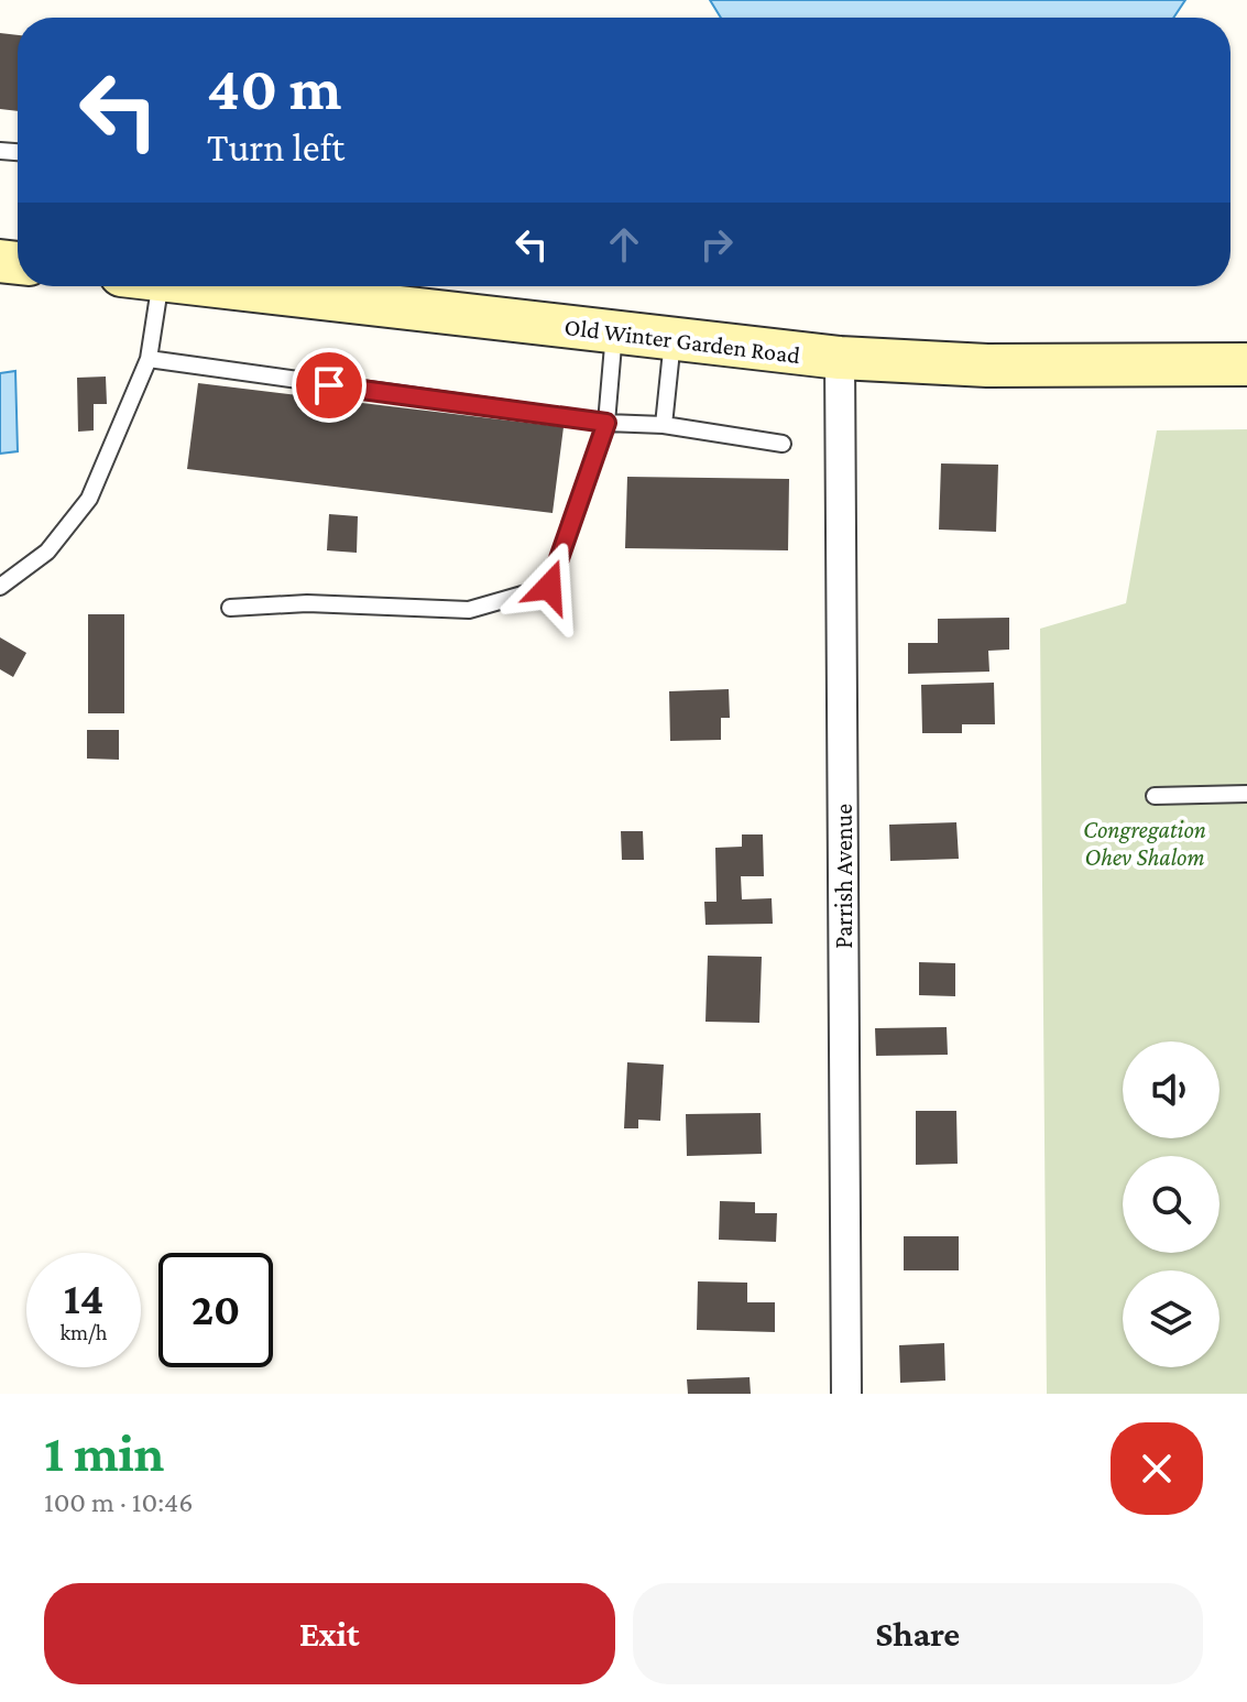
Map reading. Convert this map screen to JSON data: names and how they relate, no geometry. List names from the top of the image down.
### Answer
{
  "streets": {
    "main road": ["Old Winter Garden Road"],
    "street": ["Parrish Avenue"]
  },
  "crossings": [
    ["Old Winter Garden Road", "Parrish Avenue"]
  ],
  "parks": ["Congregation Ohev Shalom"],
  "page": {
    "turn": ["40 m", "Turn left"],
    "speed": "14 km/h",
    "limit": "20",
    "heading": ["1 min", "100 m · 10:46"],
    "buttons": ["Exit", "Share"]
  }
}
